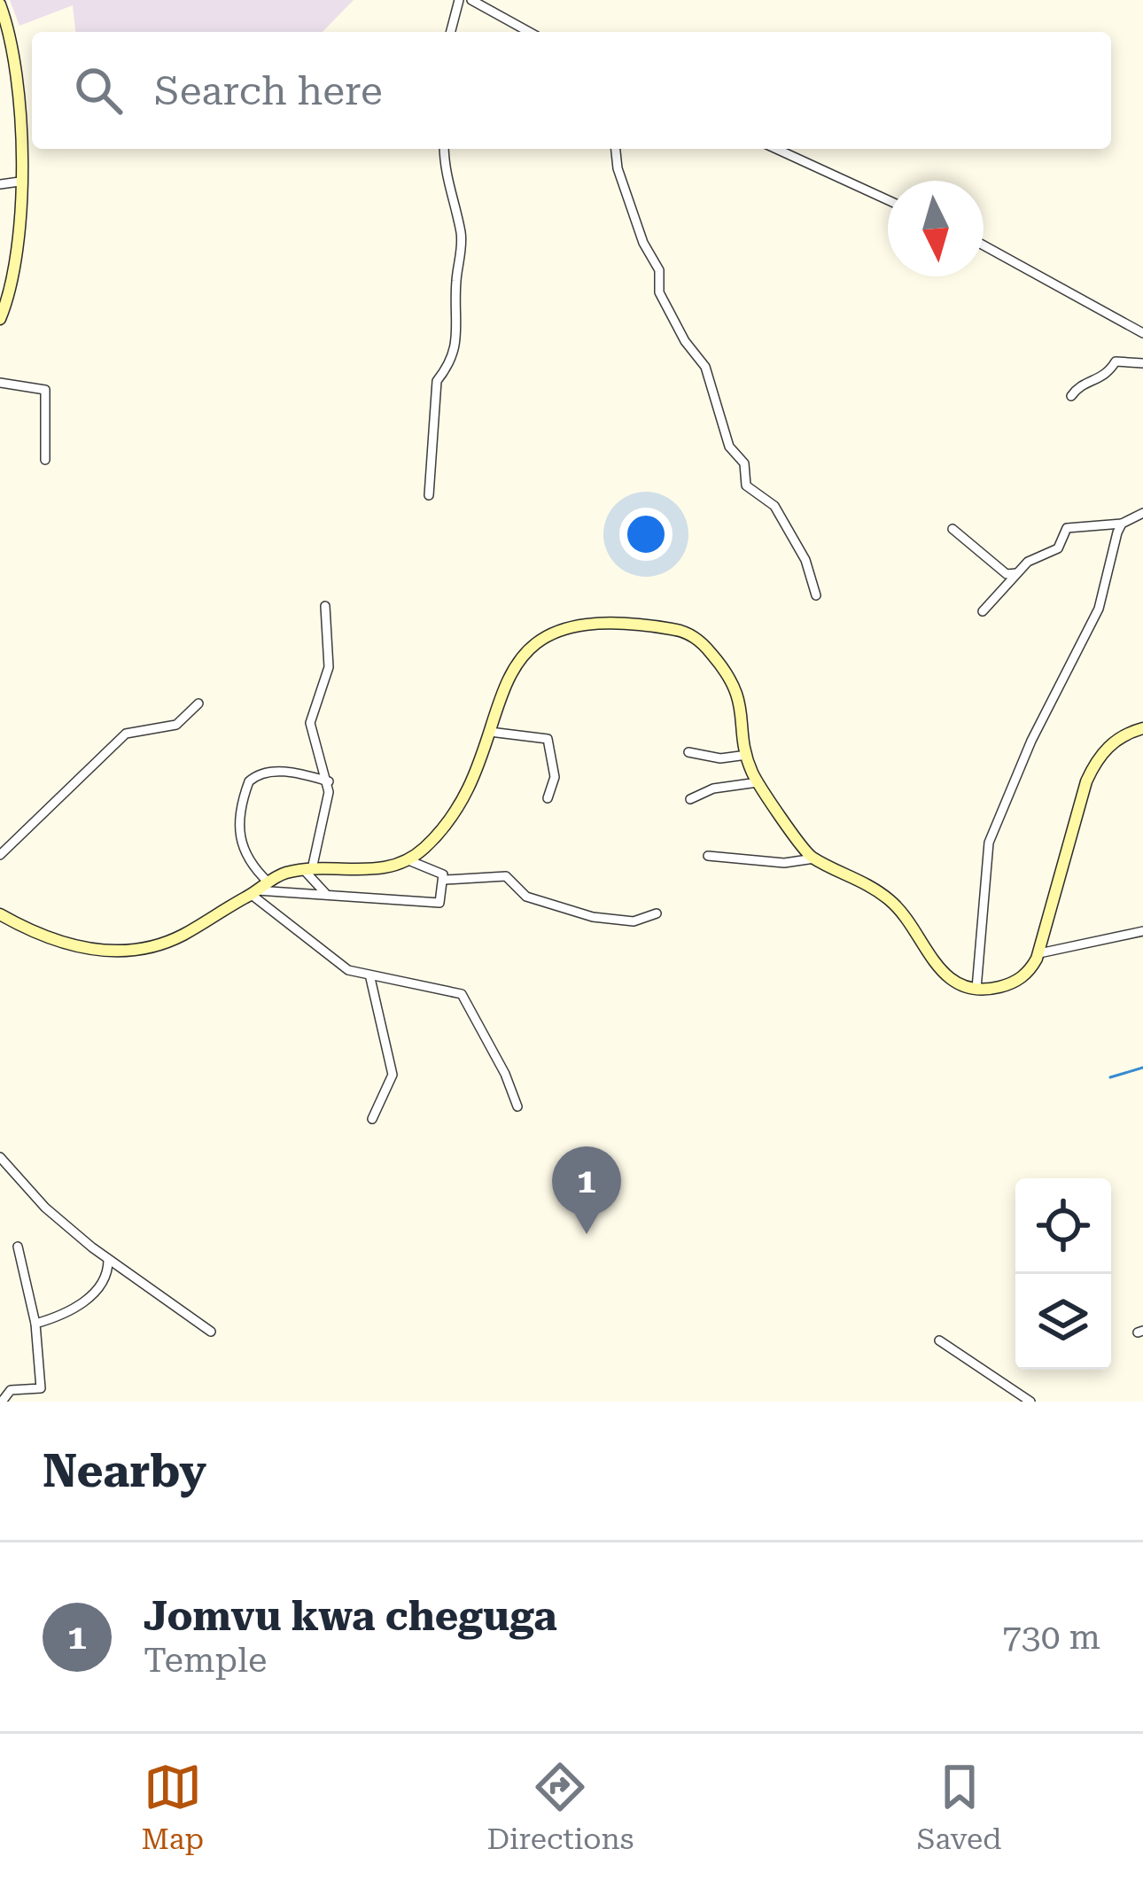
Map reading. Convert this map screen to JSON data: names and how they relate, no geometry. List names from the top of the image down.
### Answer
{
  "north": "bottom",
  "page": {
    "search": "Search here",
    "pins": "1",
    "heading": "Nearby",
    "list": [
      {
        "mark": "1",
        "name": "Jomvu kwa cheguga",
        "note": "Temple",
        "value": "730 m"
      }
    ],
    "nav": ["Map", "Directions", "Saved"]
  }
}
